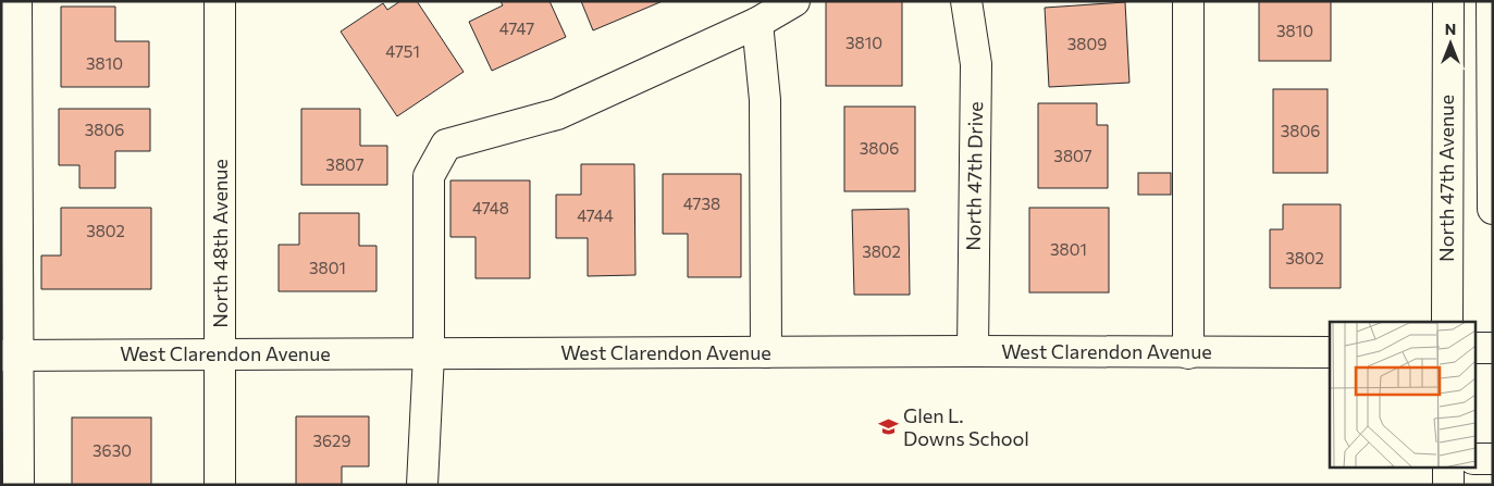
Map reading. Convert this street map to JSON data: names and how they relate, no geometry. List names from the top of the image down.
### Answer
{
  "streets": {
    "street": [
      "North 47th Drive",
      "North 47th Avenue",
      "North 48th Avenue",
      "West Clarendon Avenue"
    ]
  },
  "crossings": [
    ["North 47th Drive", "West Clarendon Avenue"],
    ["North 48th Avenue", "West Clarendon Avenue"]
  ],
  "places": {
    "school or university": ["Glen L. Downs School"]
  },
  "house_numbers": [
    "4747",
    "3810",
    "3810",
    "3809",
    "4751",
    "3810",
    "3806",
    "3806",
    "3806",
    "3807",
    "3807",
    "4738",
    "4748",
    "4744",
    "3802",
    "3801",
    "3802",
    "3802",
    "3801",
    "3629",
    "3630"
  ],
  "north": "top"
}
